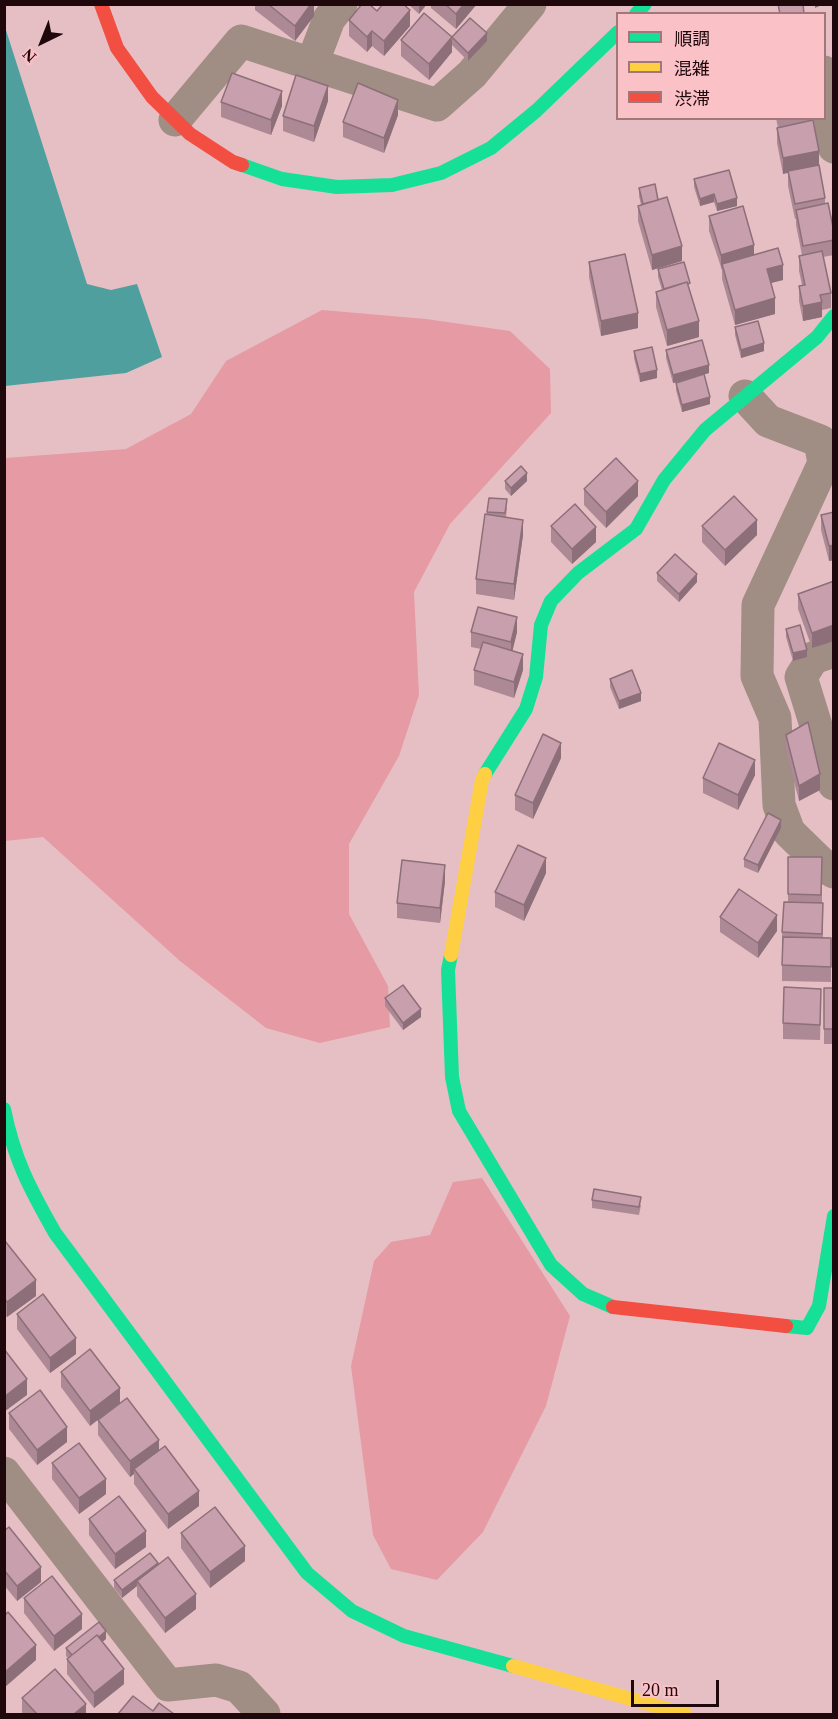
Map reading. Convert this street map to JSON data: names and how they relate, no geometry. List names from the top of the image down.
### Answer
{
  "legend": ["順調", "混雑", "渋滞"],
  "scale_bar": "20 m",
  "north": "bottom left"
}
